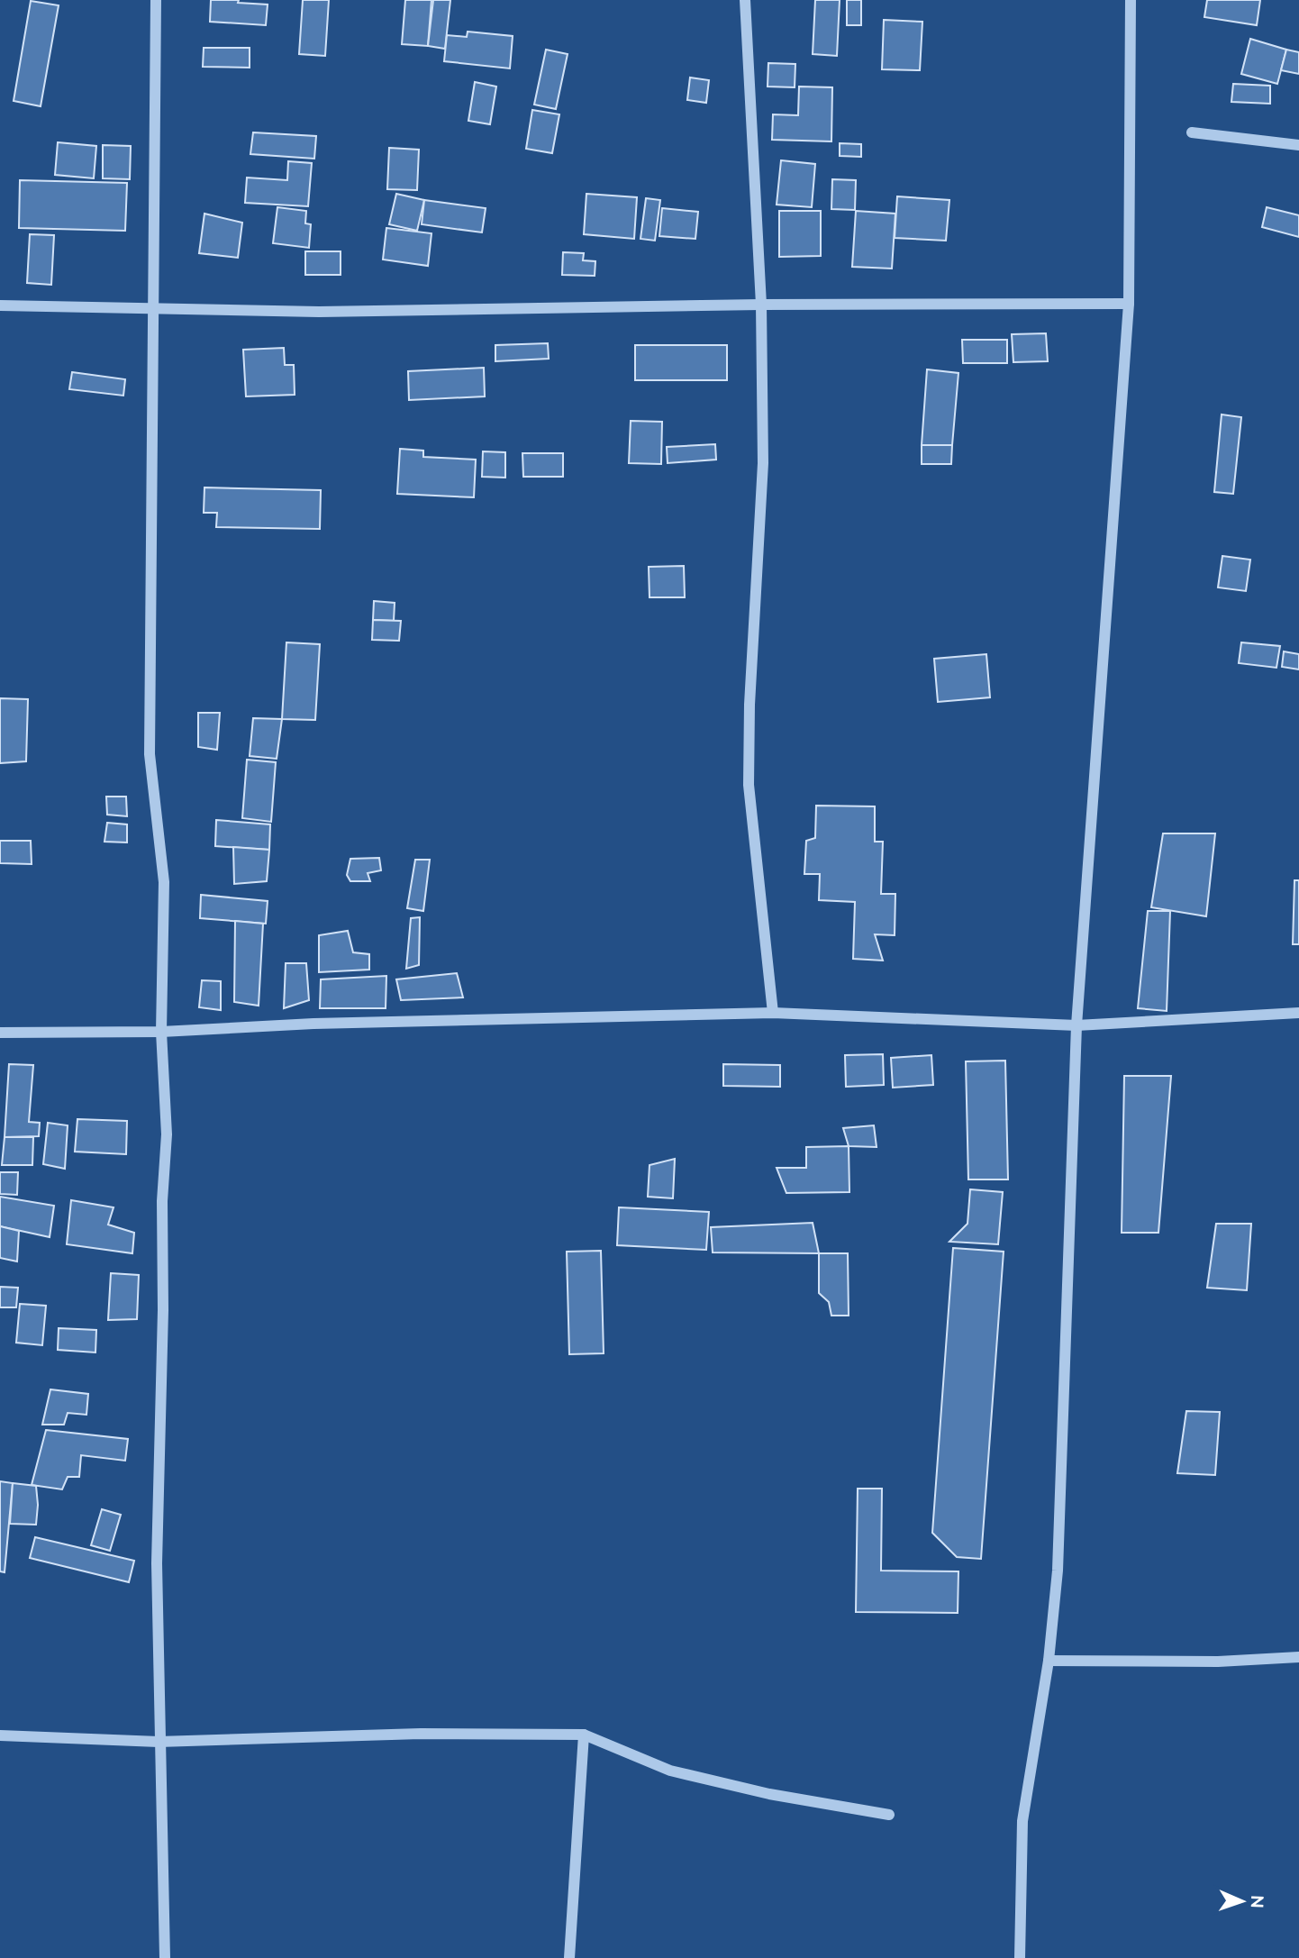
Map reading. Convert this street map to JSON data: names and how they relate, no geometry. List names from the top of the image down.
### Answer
{
  "north": "right"
}
